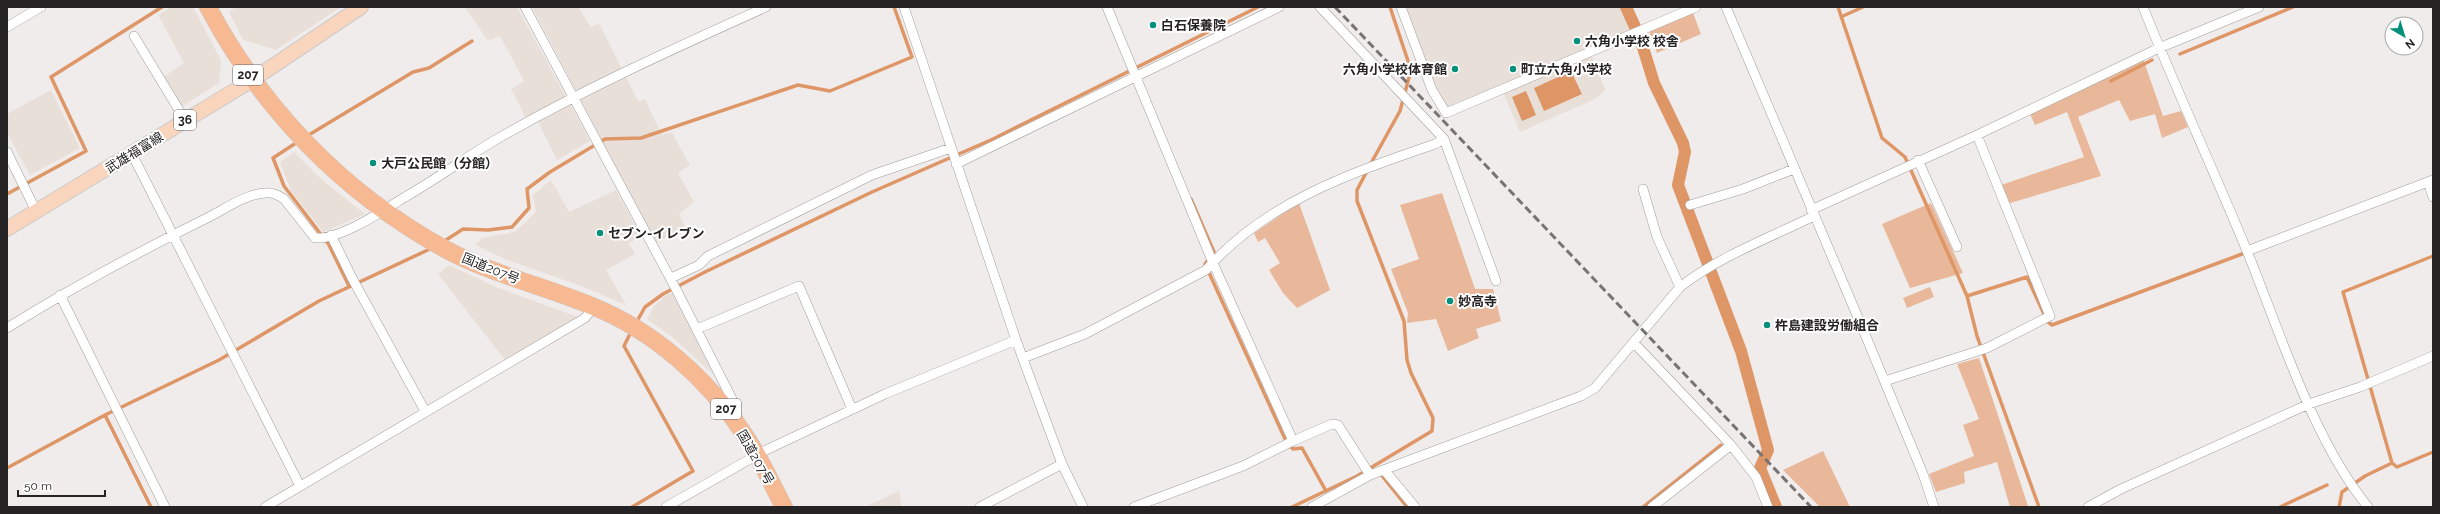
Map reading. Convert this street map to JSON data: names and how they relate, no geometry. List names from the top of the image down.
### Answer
{
  "streets": {
    "highway": ["207", "国道207号"],
    "main road": ["36", "武雄福富線"]
  },
  "crossings": [
    ["武雄福富線", "国道207号"]
  ],
  "places": [
    "白石保養院",
    "六角小学校 校舎",
    "六角小学校体育館",
    "町立六角小学校",
    "大戸公民館（分館）",
    "セブン-イレブン",
    "妙高寺",
    "杵島建設労働組合"
  ],
  "scale_bar": "50 m",
  "north": "bottom right"
}
